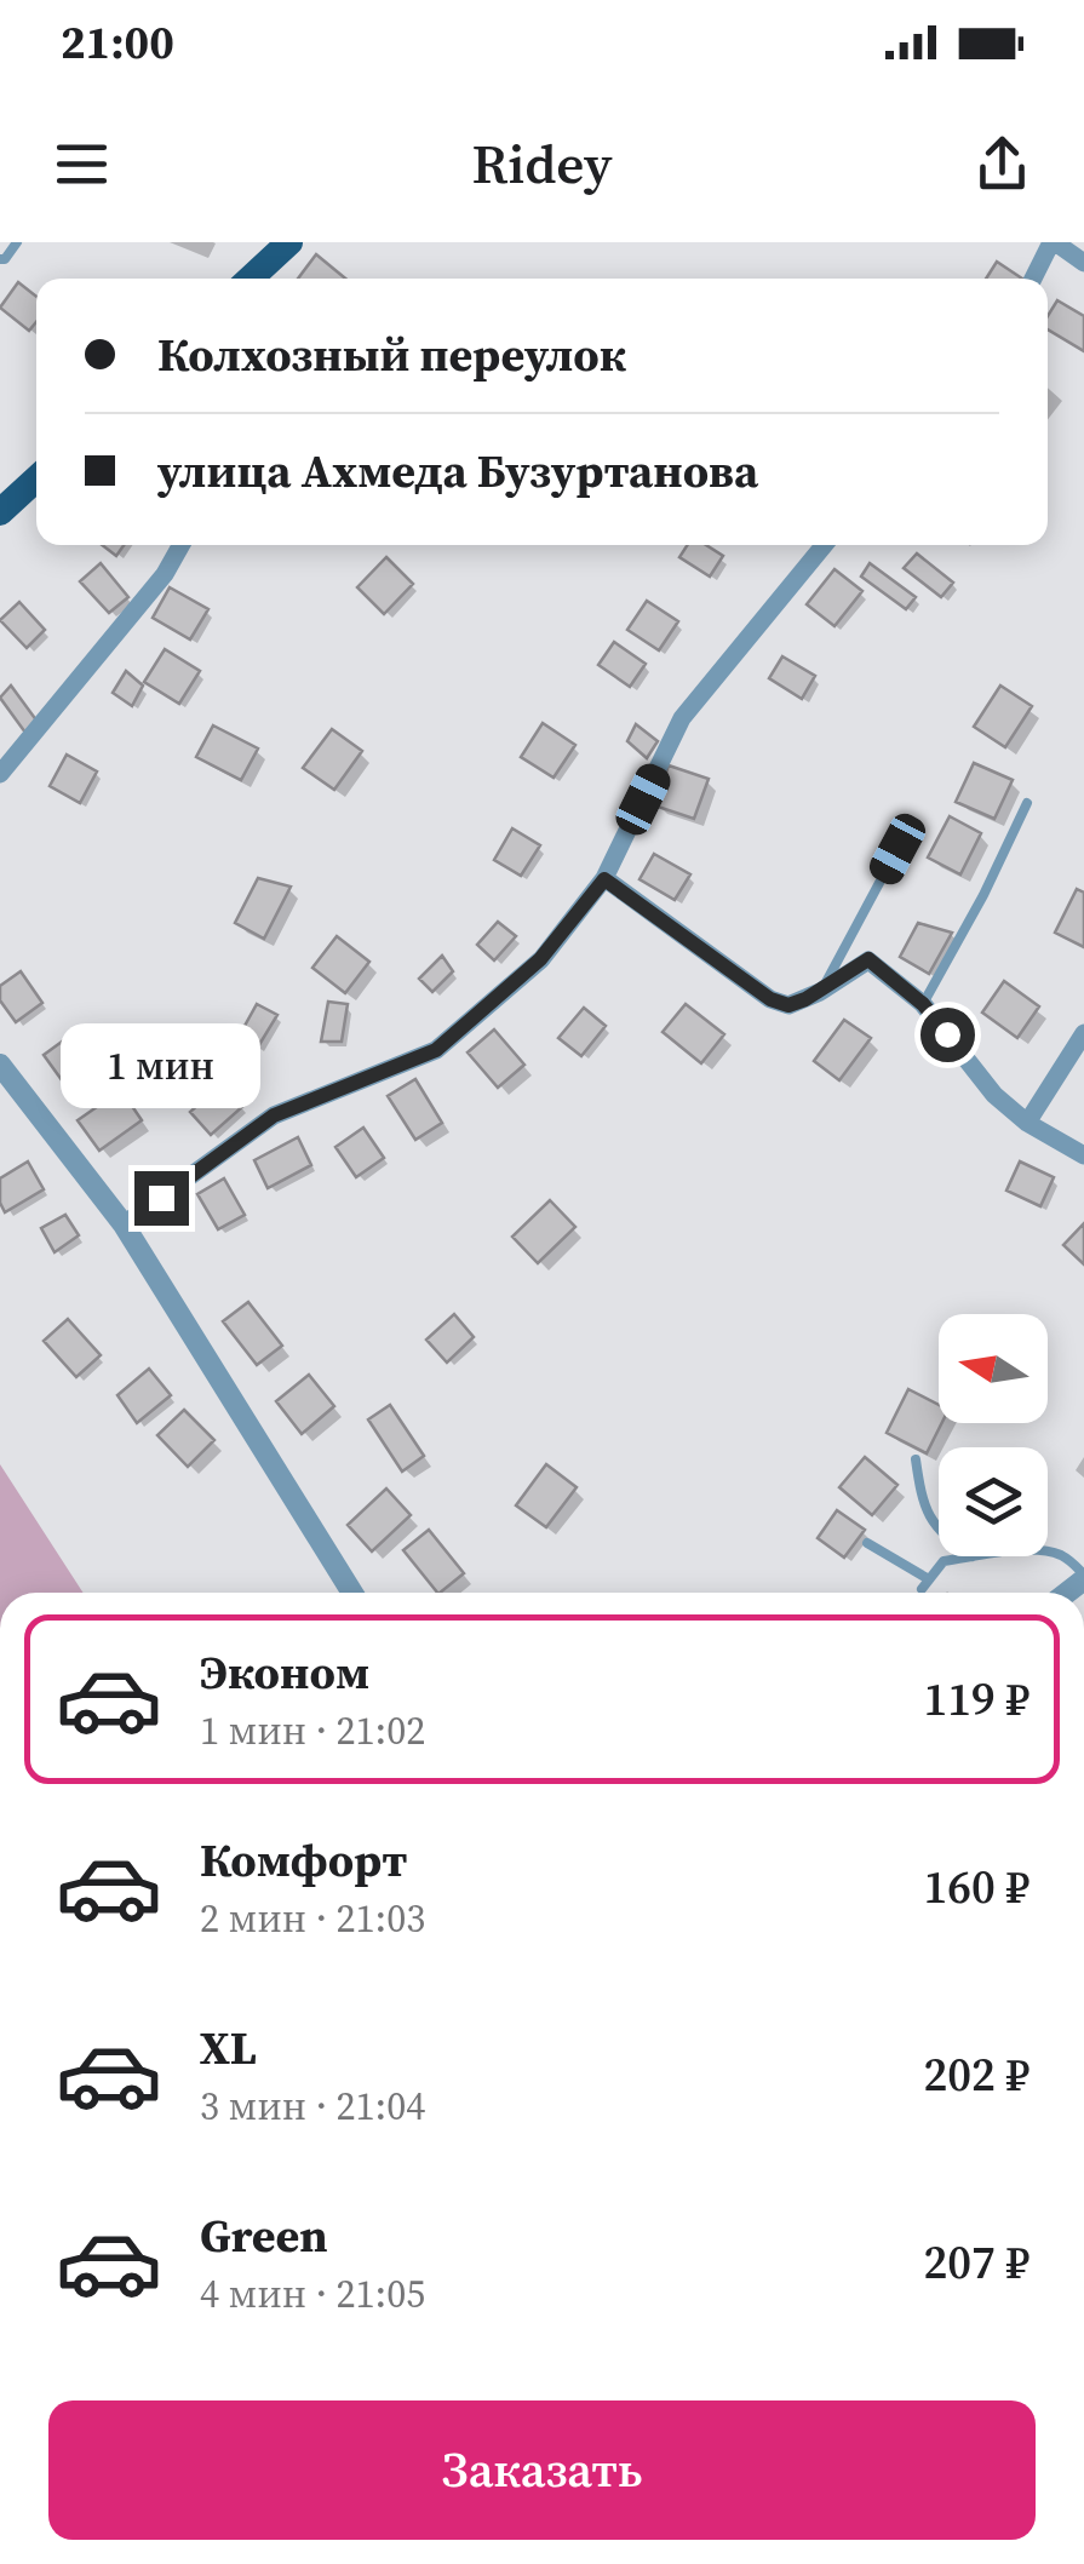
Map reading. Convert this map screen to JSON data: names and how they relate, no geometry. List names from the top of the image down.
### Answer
{
  "north": "left",
  "page": {
    "status": "21:00",
    "header": "Ridey",
    "banner": ["Колхозный переулок", "улица Ахмеда Бузуртанова"],
    "bubble": "1 мин",
    "list": [
      {
        "name": "Эконом",
        "note": "1 мин · 21:02",
        "value": "119 ₽"
      },
      {
        "name": "Комфорт",
        "note": "2 мин · 21:03",
        "value": "160 ₽"
      },
      {
        "name": "XL",
        "note": "3 мин · 21:04",
        "value": "202 ₽"
      },
      {
        "name": "Green",
        "note": "4 мин · 21:05",
        "value": "207 ₽"
      }
    ],
    "buttons": "Заказать"
  }
}
